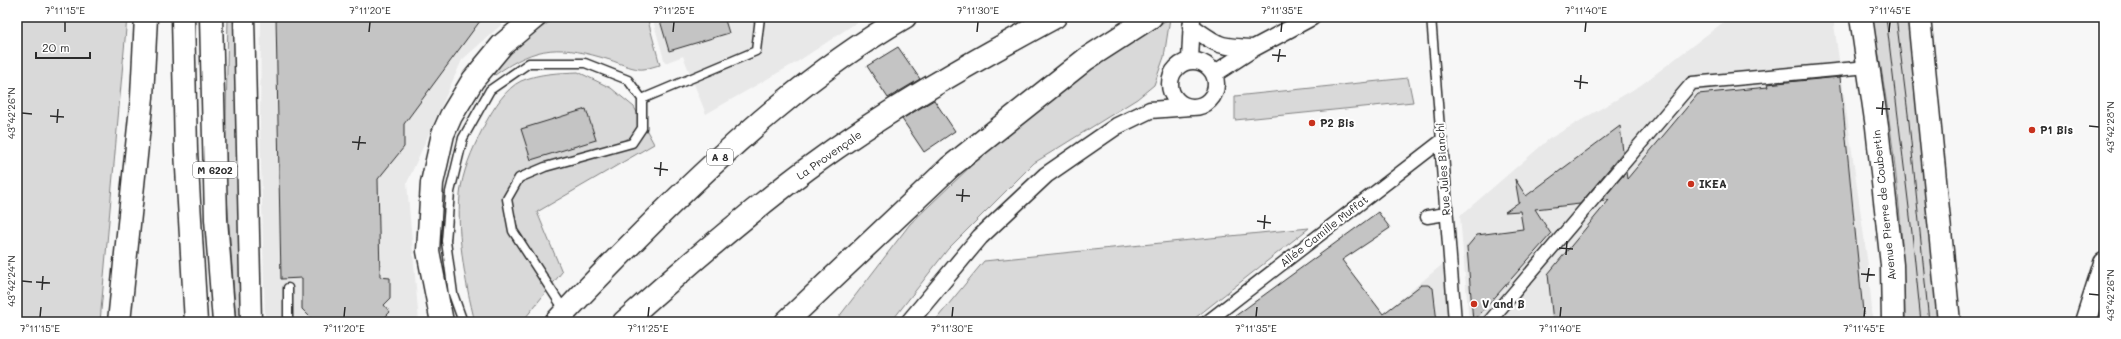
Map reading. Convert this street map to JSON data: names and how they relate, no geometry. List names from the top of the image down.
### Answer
{
  "streets": {
    "main road": [
      "La Provençale",
      "A 8",
      "M 6202",
      "Avenue Pierre de Coubertin"
    ],
    "street": ["Rue Jules Bianchi", "Allée Camille Muffat"]
  },
  "crossings": [
    ["Rue Jules Bianchi", "Allée Camille Muffat"]
  ],
  "places": [
    "P2 Bis",
    "P1 Bis",
    "IKEA",
    "V and B"
  ],
  "scale_bar": "20 m",
  "coordinates": [
    "7°11'15\"E",
    "7°11'20\"E",
    "7°11'25\"E",
    "7°11'30\"E",
    "7°11'35\"E",
    "7°11'40\"E",
    "7°11'45\"E",
    "43°42'26\"N",
    "43°42'28\"N",
    "43°42'24\"N"
  ]
}
